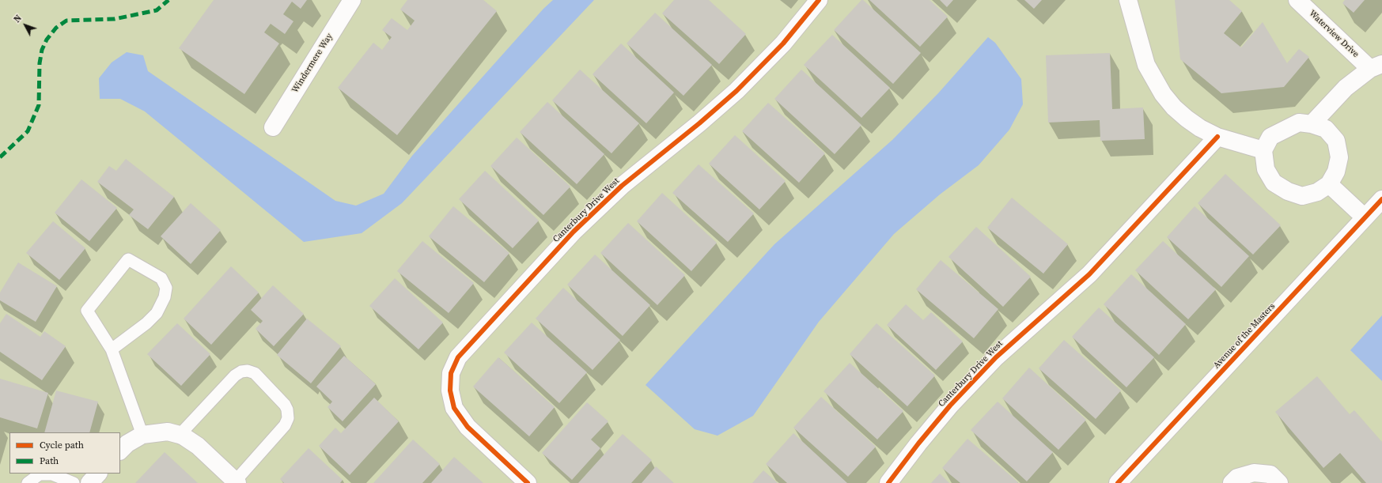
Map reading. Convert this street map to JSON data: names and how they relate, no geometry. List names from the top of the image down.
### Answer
{
  "streets": {
    "street": [
      "Waterview Drive",
      "Windermere Way",
      "Canterbury Drive West",
      "Avenue of the Masters"
    ]
  },
  "legend": ["Cycle path", "Path"],
  "north": "top left"
}
